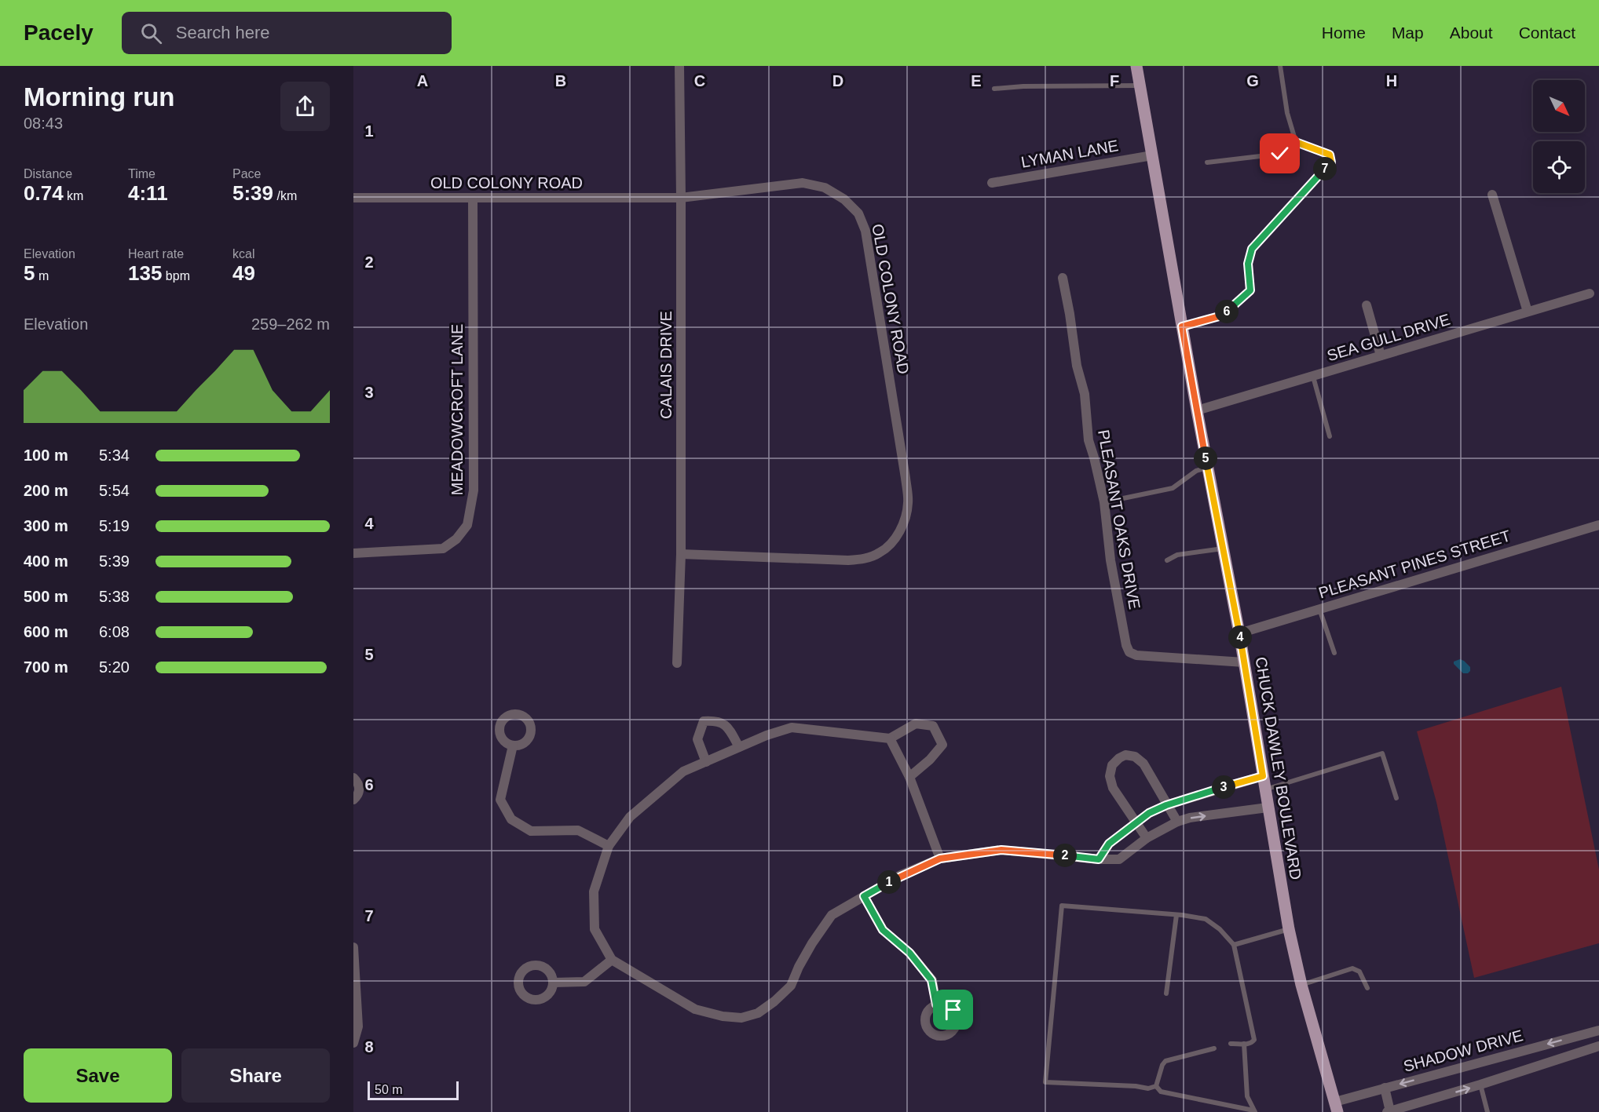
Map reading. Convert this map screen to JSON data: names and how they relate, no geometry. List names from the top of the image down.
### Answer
{
  "streets": {
    "main road": ["CHUCK DAWLEY BOULEVARD"],
    "street": [
      "LYMAN LANE",
      "OLD COLONY ROAD",
      "SEA GULL DRIVE",
      "CALAIS DRIVE",
      "MEADOWCROFT LANE",
      "PLEASANT OAKS DRIVE",
      "PLEASANT PINES STREET",
      "SHADOW DRIVE"
    ]
  },
  "crossings": [
    ["LYMAN LANE", "CHUCK DAWLEY BOULEVARD"],
    ["OLD COLONY ROAD", "CALAIS DRIVE"],
    ["OLD COLONY ROAD", "MEADOWCROFT LANE"],
    ["SEA GULL DRIVE", "CHUCK DAWLEY BOULEVARD"],
    ["PLEASANT OAKS DRIVE", "CHUCK DAWLEY BOULEVARD"],
    ["PLEASANT PINES STREET", "CHUCK DAWLEY BOULEVARD"],
    ["CHUCK DAWLEY BOULEVARD", "SHADOW DRIVE"]
  ],
  "scale_bar": "50 m",
  "north": "bottom right",
  "page": {
    "header": "Pacely",
    "search": "Search here",
    "nav": [
      "Home",
      "Map",
      "About",
      "Contact"
    ],
    "heading": ["Morning run", "08:43"],
    "stats": [
      ["Distance", "0.74 km"],
      ["Time", "4:11"],
      ["Pace", "5:39 /km"],
      ["Elevation", "5 m"],
      ["Heart rate", "135 bpm"],
      ["kcal", "49"]
    ],
    "pins": [
      "7",
      "6",
      "5",
      "4",
      "3",
      "2",
      "1"
    ],
    "chart": ["Elevation", "259–262 m"],
    "list": [
      {
        "name": "100 m",
        "note": "5:34"
      },
      {
        "name": "200 m",
        "note": "5:54"
      },
      {
        "name": "300 m",
        "note": "5:19"
      },
      {
        "name": "400 m",
        "note": "5:39"
      },
      {
        "name": "500 m",
        "note": "5:38"
      },
      {
        "name": "600 m",
        "note": "6:08"
      },
      {
        "name": "700 m",
        "note": "5:20"
      }
    ],
    "buttons": ["Save", "Share"],
    "scale": "50 m"
  },
  "grid": {
    "columns": [
      "A",
      "B",
      "C",
      "D",
      "E",
      "F",
      "G",
      "H"
    ],
    "rows": [
      "1",
      "2",
      "3",
      "4",
      "5",
      "6",
      "7",
      "8"
    ]
  }
}
